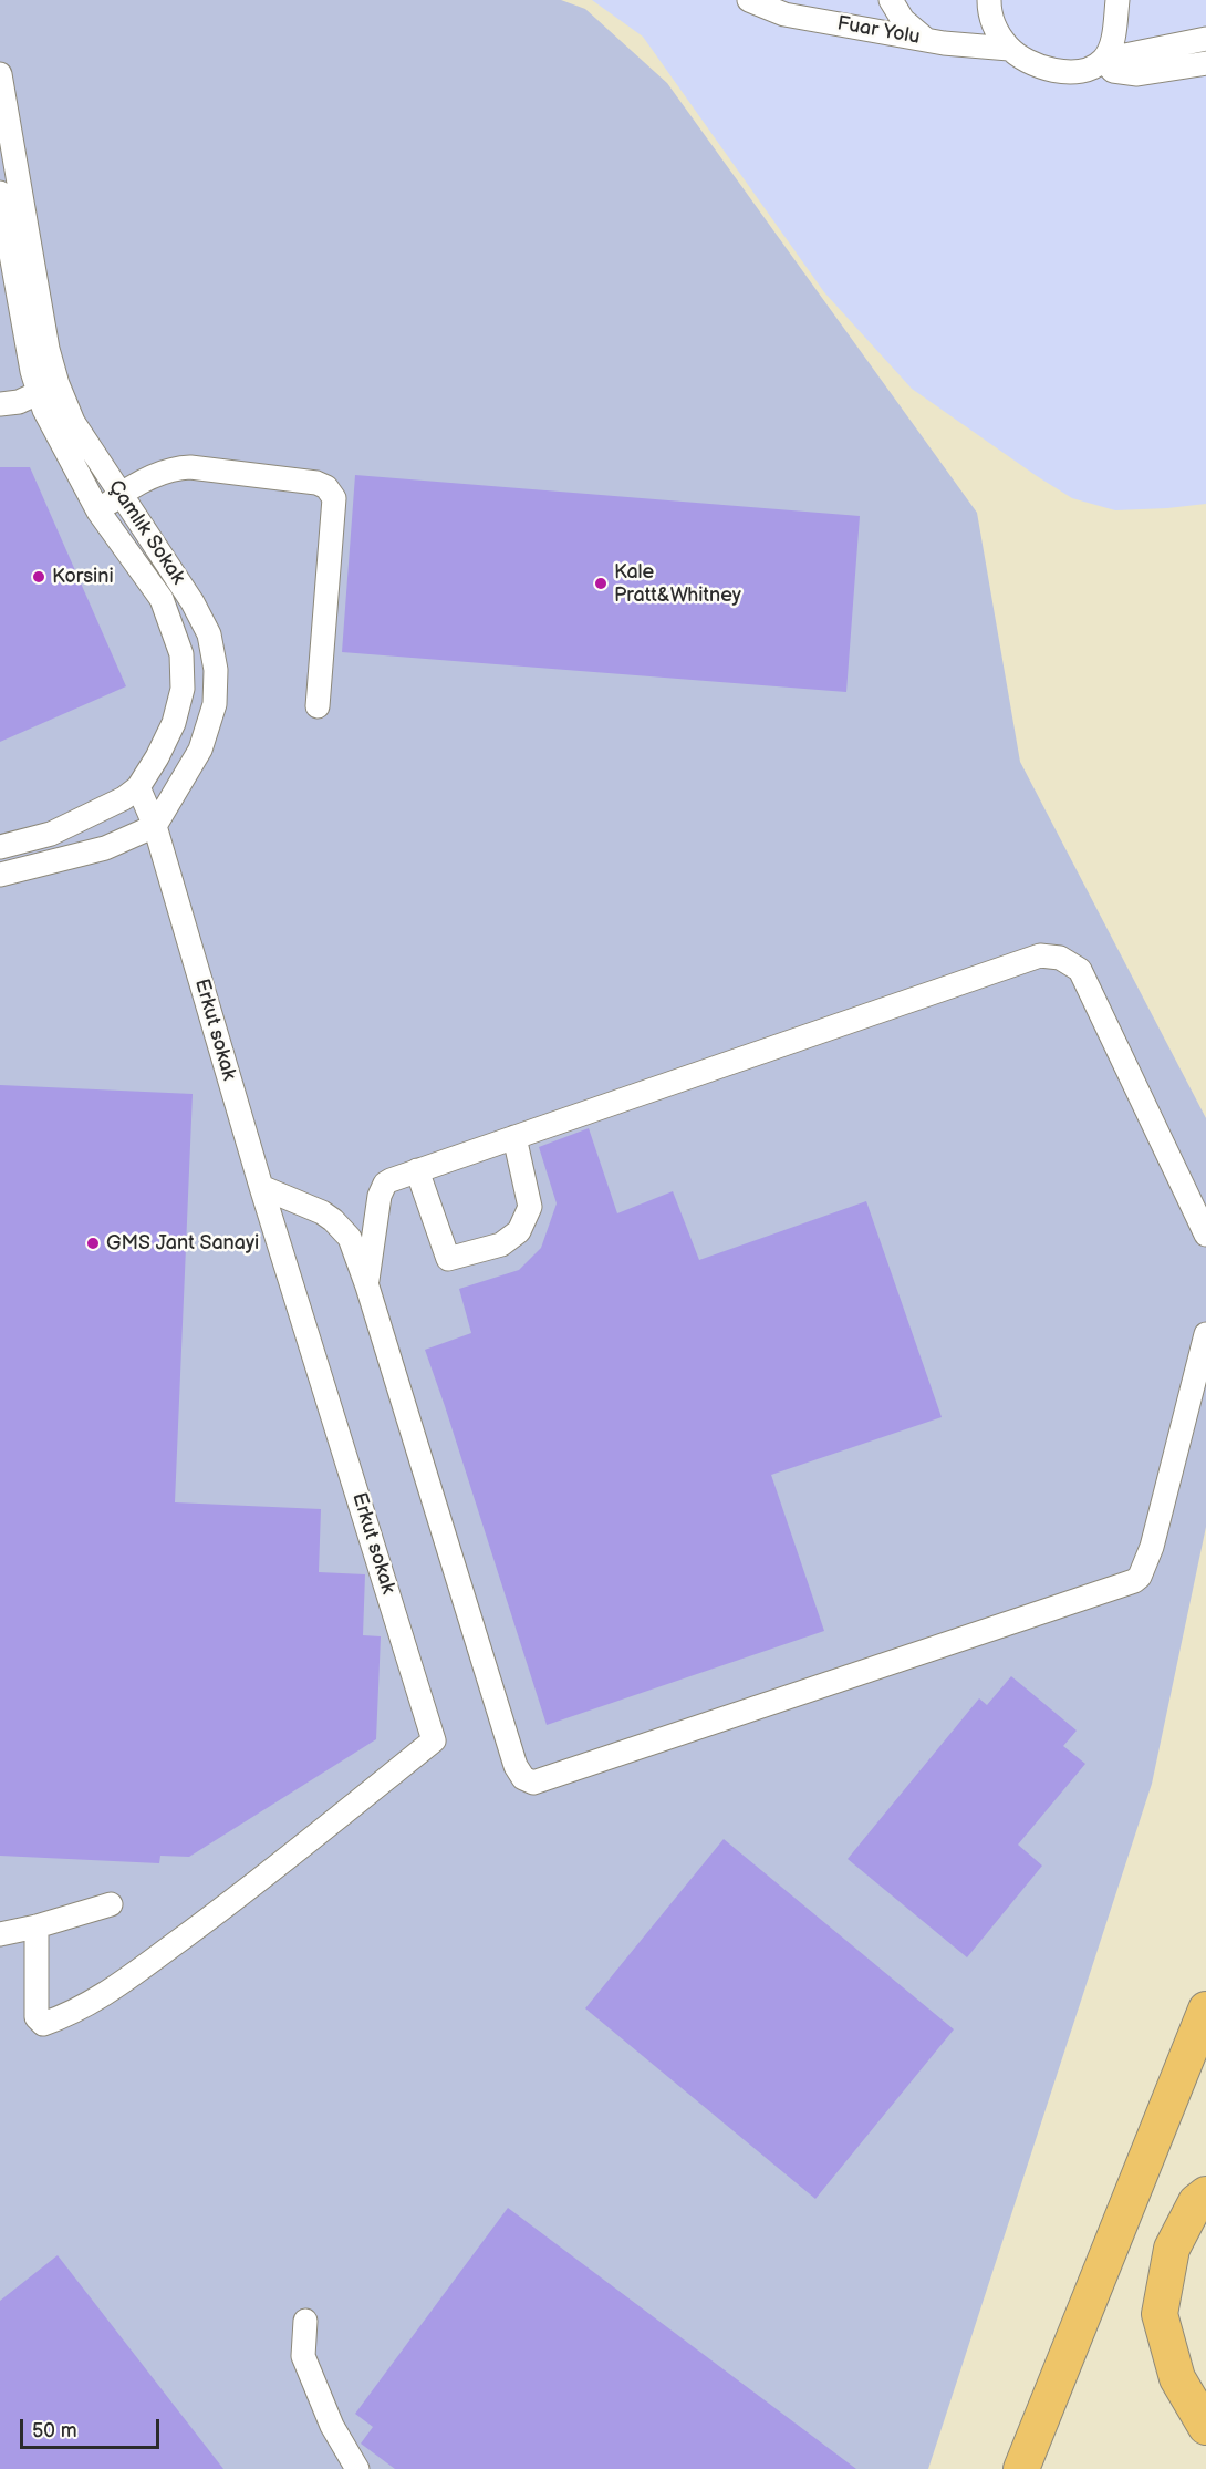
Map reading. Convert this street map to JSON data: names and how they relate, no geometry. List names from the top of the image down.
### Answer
{
  "streets": {
    "street": ["Fuar Yolu", "Çamlık Sokak", "Erkut sokak"]
  },
  "crossings": [
    ["Çamlık Sokak", "Erkut sokak"]
  ],
  "places": ["Korsini", "Kale Pratt&Whitney", "GMS Jant Sanayi"],
  "scale_bar": "50 m"
}
